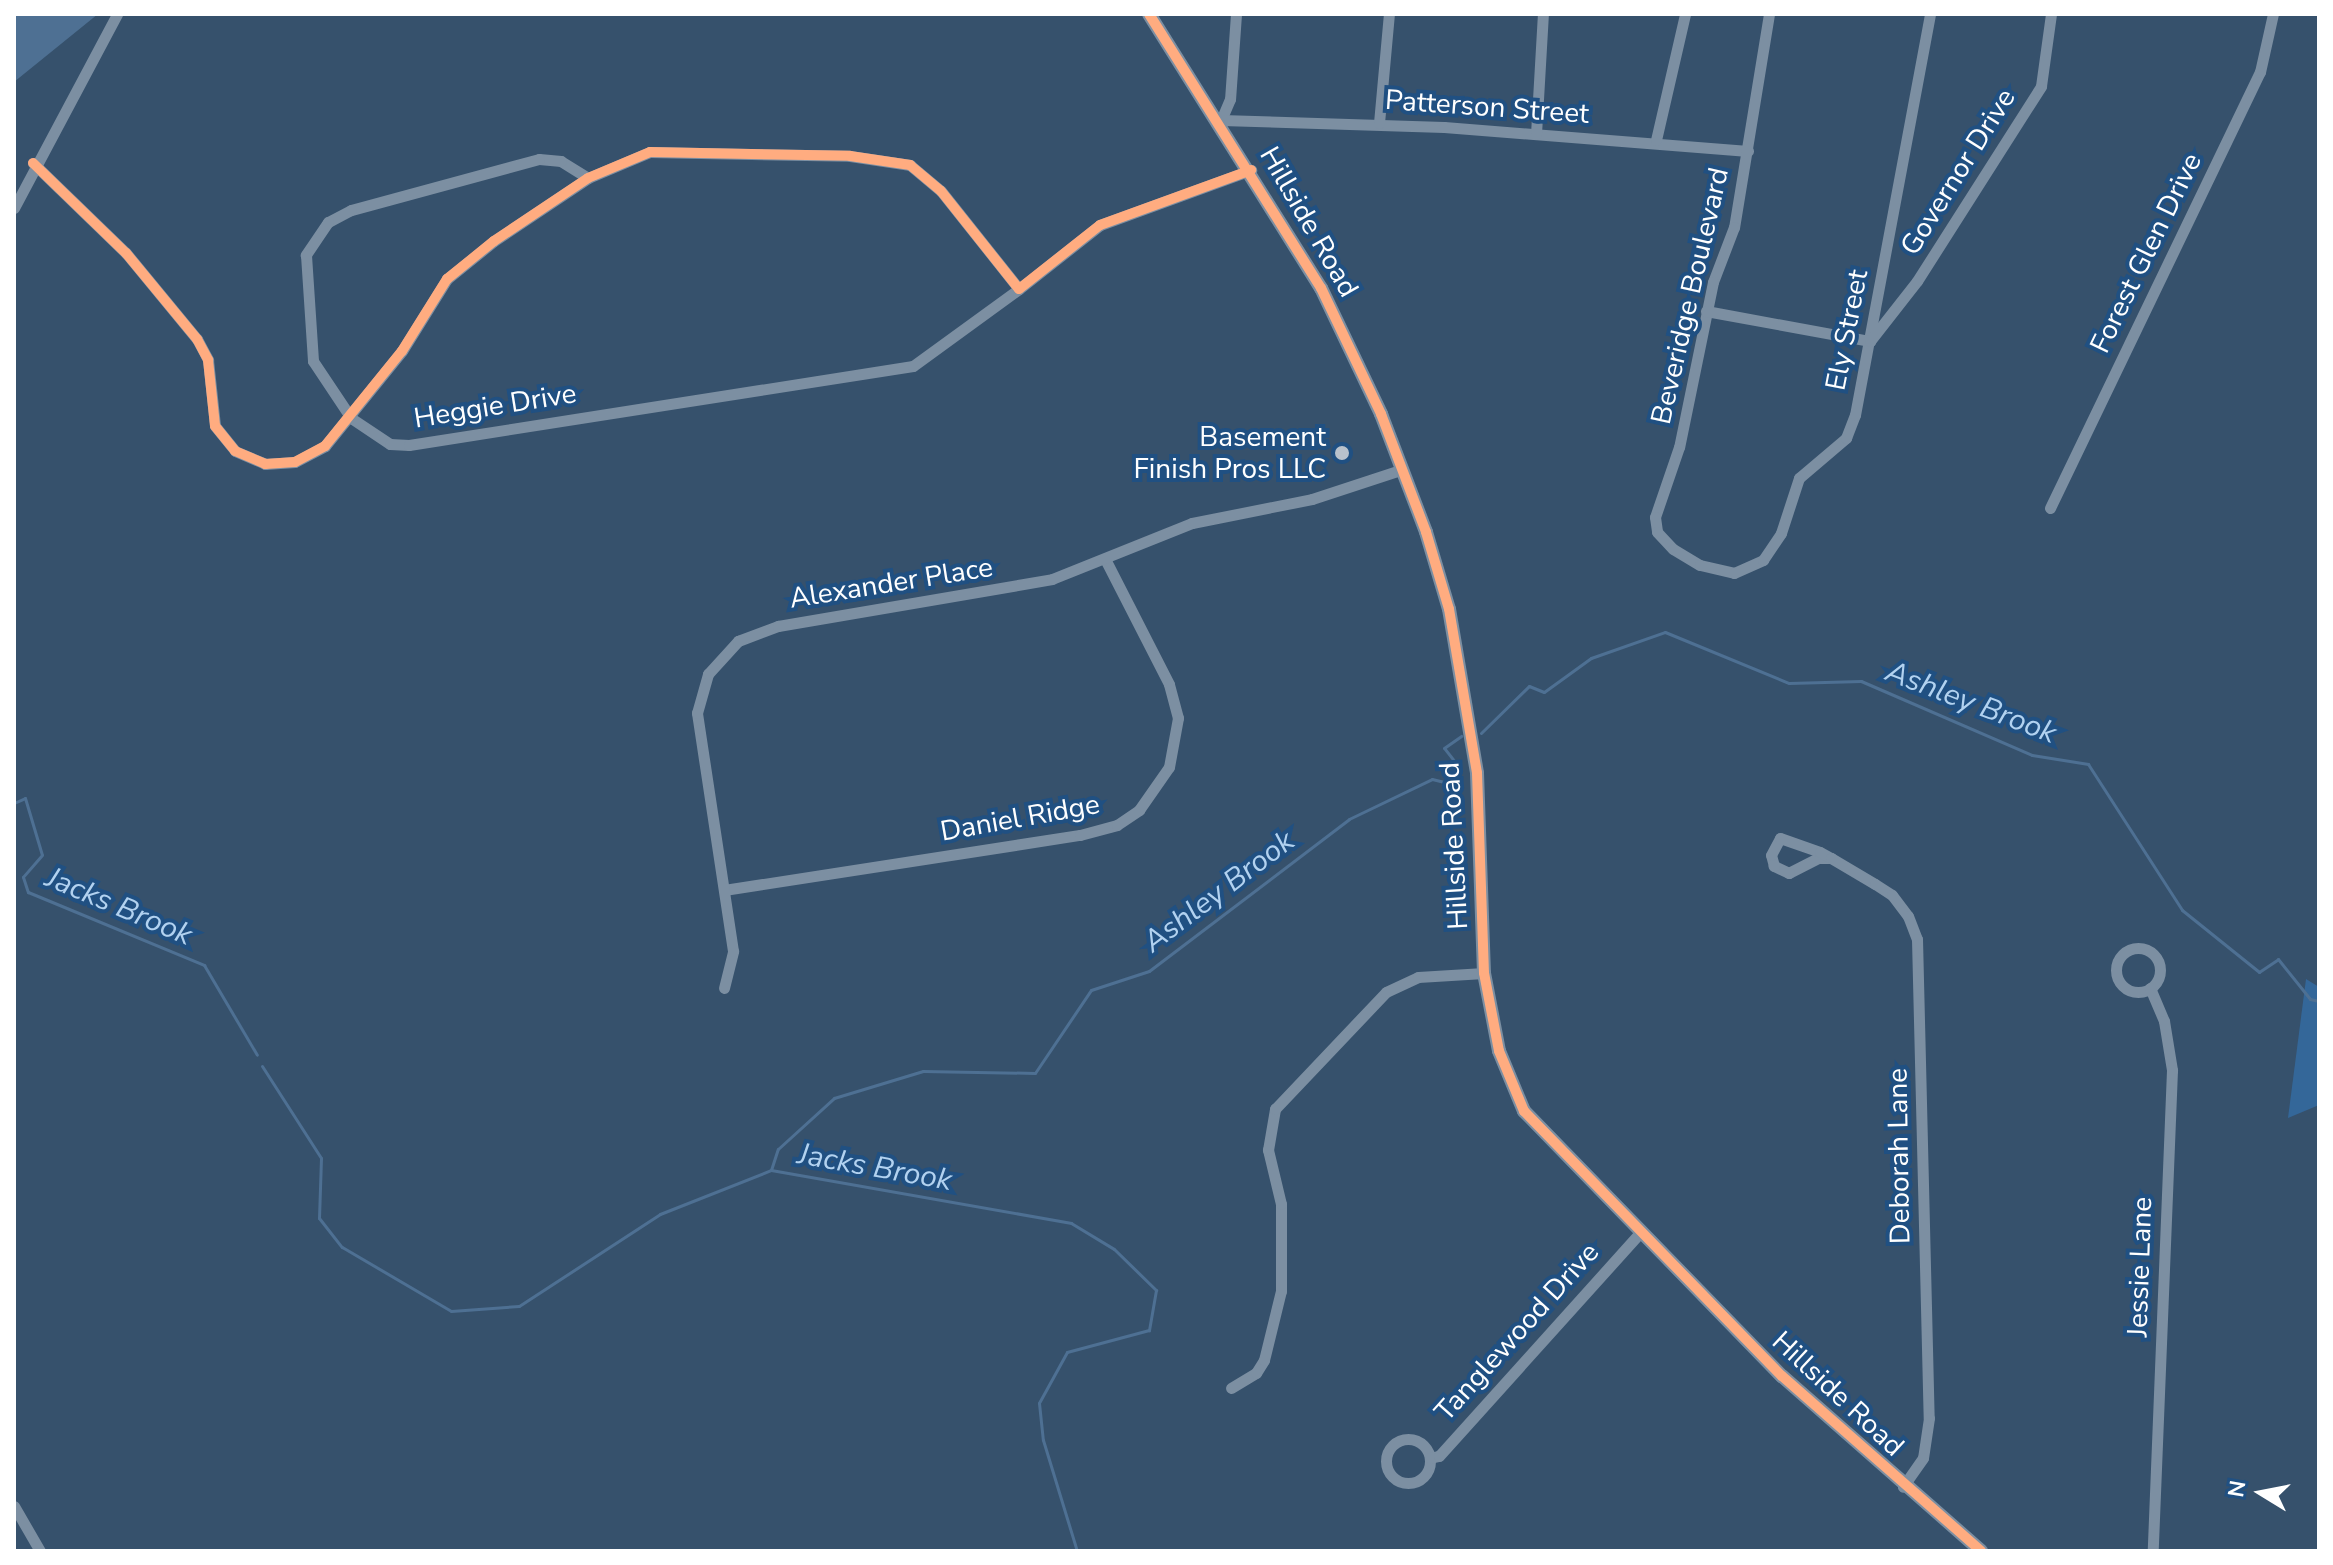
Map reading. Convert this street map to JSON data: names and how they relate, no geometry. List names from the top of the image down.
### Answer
{
  "streets": {
    "street": [
      "Patterson Street",
      "Governor Drive",
      "Hillside Road",
      "Forest Glen Drive",
      "Beveridge Boulevard",
      "Ely Street",
      "Heggie Drive",
      "Alexander Place",
      "Daniel Ridge",
      "Deborah Lane",
      "Jessie Lane",
      "Tanglewood Drive"
    ]
  },
  "crossings": [
    ["Patterson Street", "Hillside Road"],
    ["Patterson Street", "Beveridge Boulevard"],
    ["Governor Drive", "Ely Street"],
    ["Hillside Road", "Heggie Drive"],
    ["Hillside Road", "Alexander Place"],
    ["Hillside Road", "Deborah Lane"],
    ["Hillside Road", "Tanglewood Drive"],
    ["Beveridge Boulevard", "Ely Street"],
    ["Alexander Place", "Daniel Ridge"]
  ],
  "water": ["Ashley Brook", "Jacks Brook"],
  "places": ["Basement Finish Pros LLC"],
  "north": "left"
}
